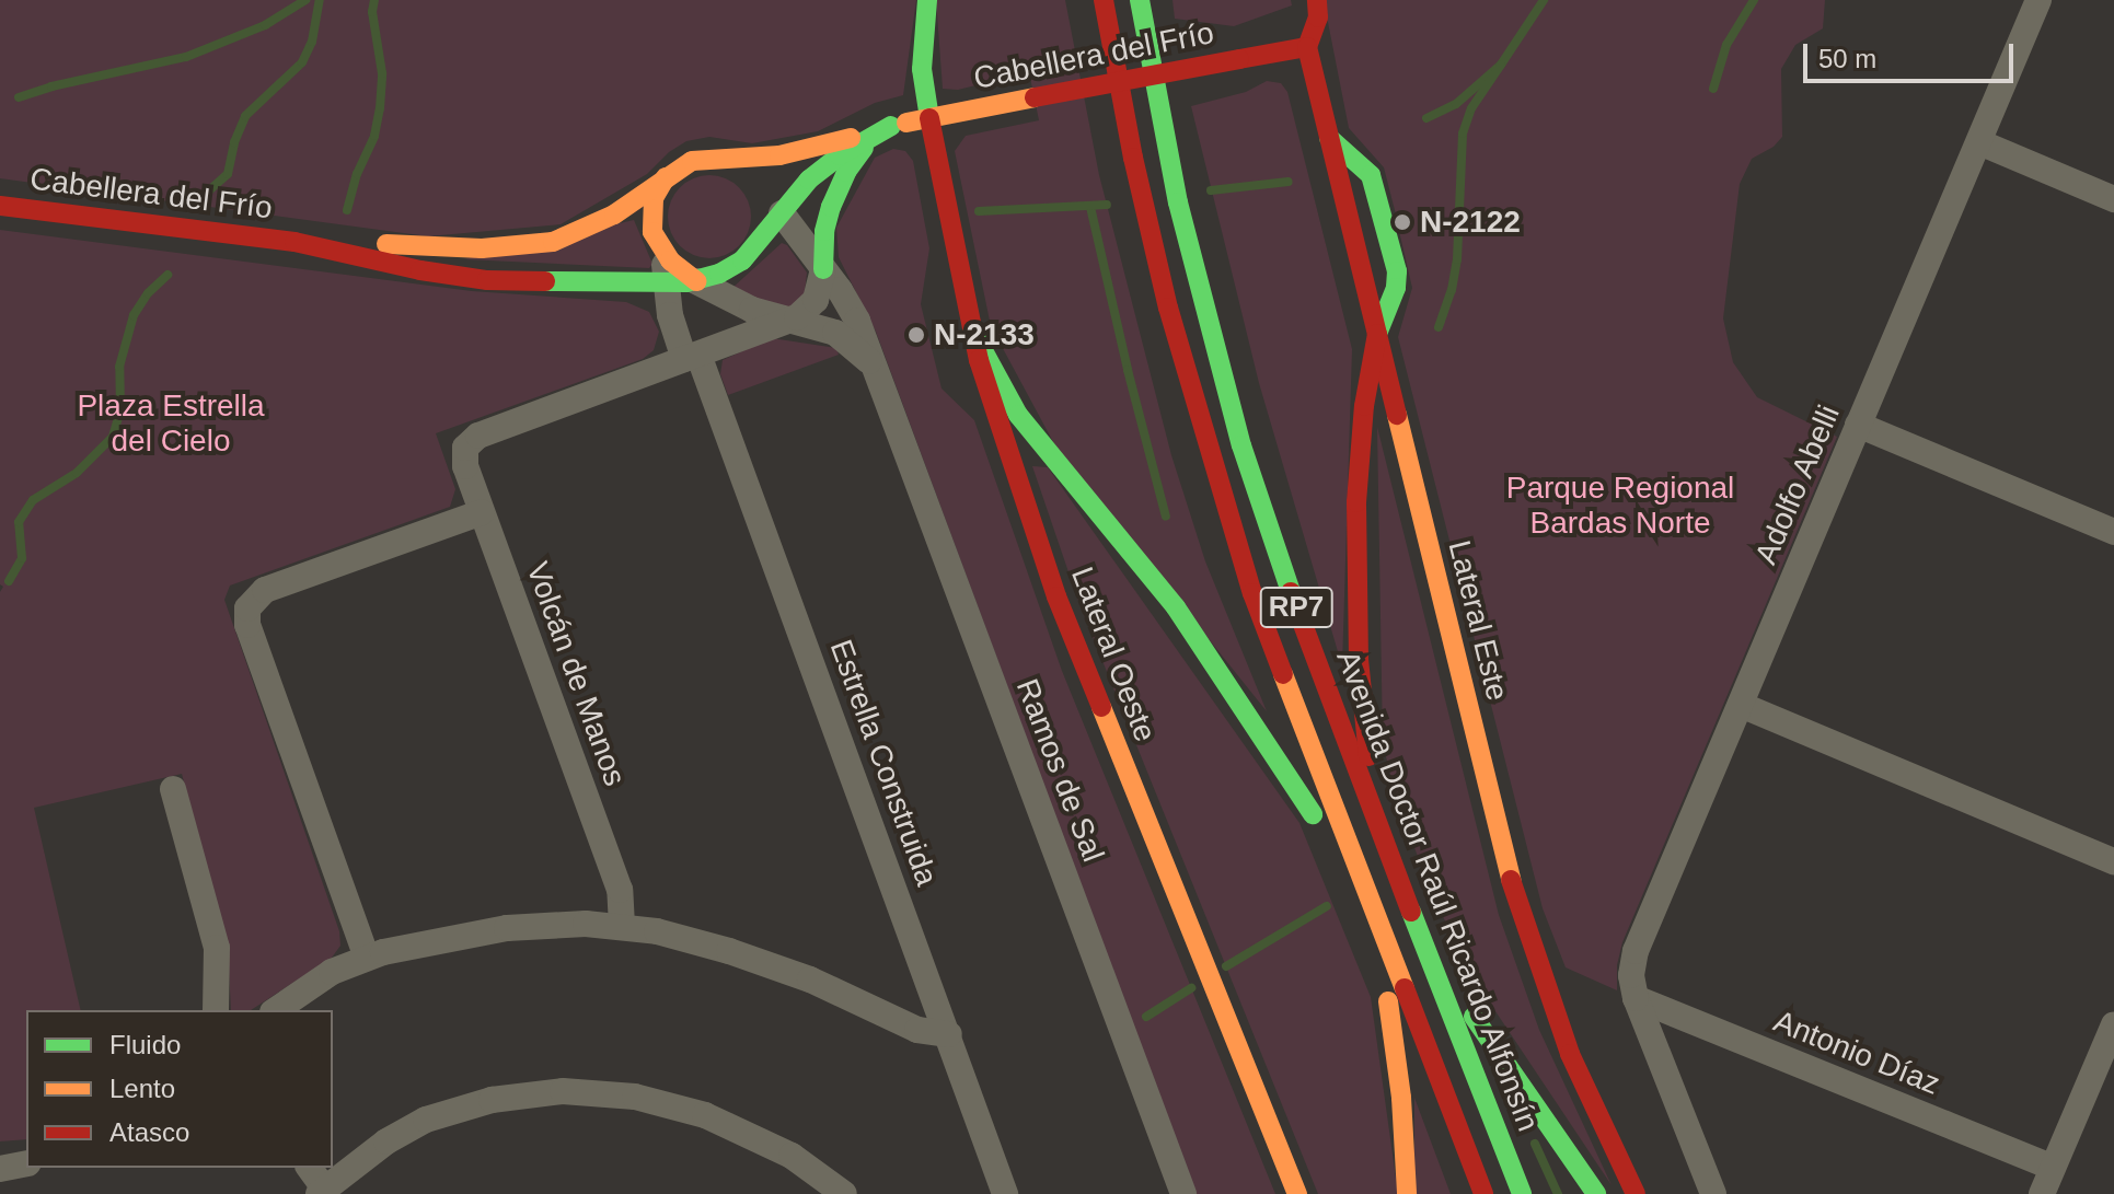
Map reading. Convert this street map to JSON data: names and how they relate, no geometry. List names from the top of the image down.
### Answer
{
  "streets": {
    "main road": [
      "Cabellera del Frío",
      "RP7",
      "Lateral Este",
      "Lateral Oeste",
      "Avenida Doctor Raúl Ricardo Alfonsín"
    ],
    "street": [
      "Adolfo Abelli",
      "Volcán de Manos",
      "Estrella Construida",
      "Ramos de Sal",
      "Antonio Díaz"
    ]
  },
  "crossings": [
    ["Cabellera del Frío", "Lateral Este"],
    ["Cabellera del Frío", "Lateral Oeste"],
    ["Cabellera del Frío", "Estrella Construida"],
    ["Cabellera del Frío", "Ramos de Sal"],
    ["Adolfo Abelli", "Antonio Díaz"],
    ["Volcán de Manos", "Estrella Construida"]
  ],
  "parks": ["Plaza Estrella del Cielo", "Parque Regional Bardas Norte"],
  "places": ["N-2122", "N-2133"],
  "legend": ["Fluido", "Lento", "Atasco"],
  "scale_bar": "50 m"
}
